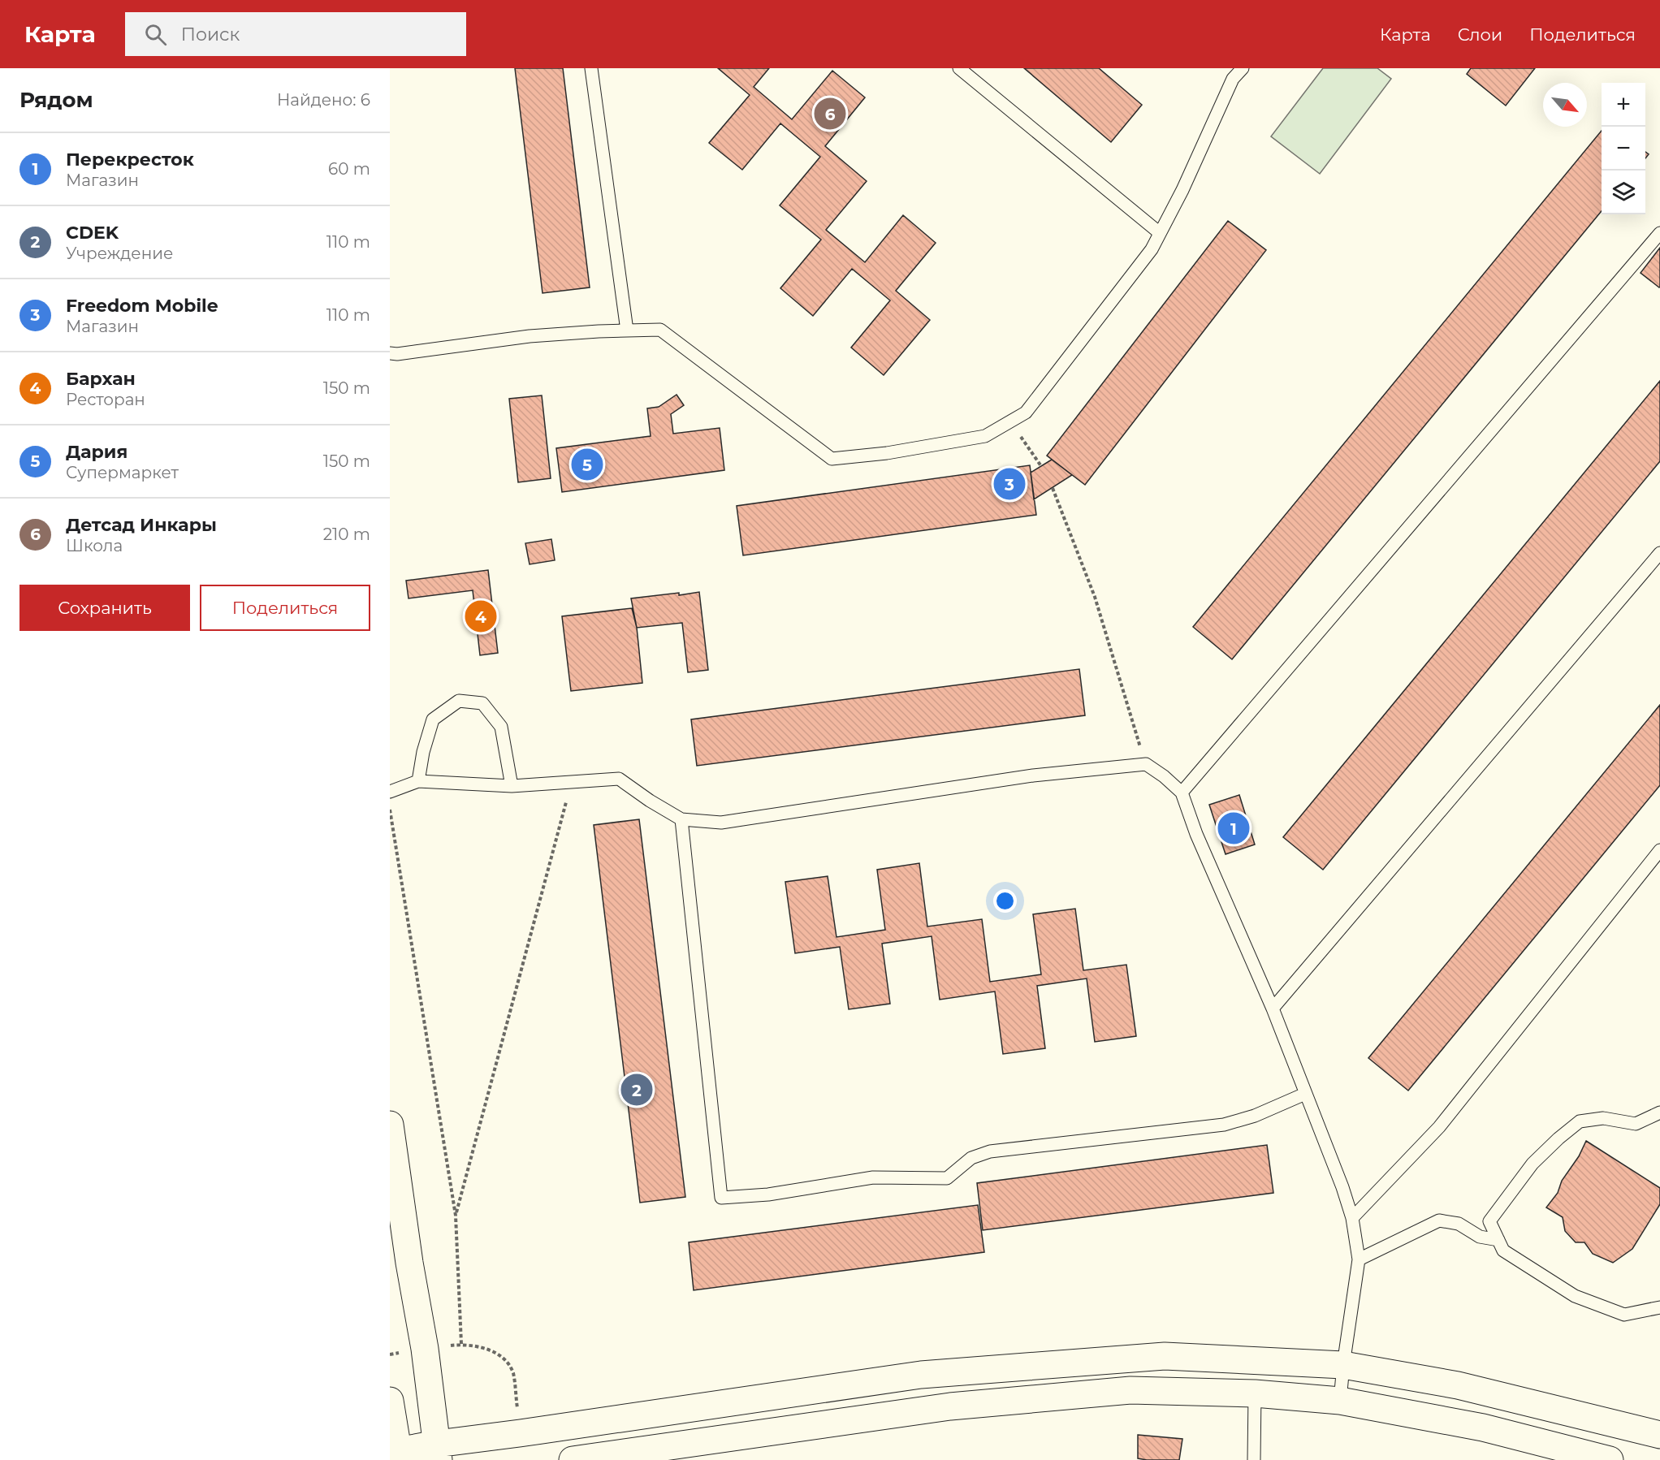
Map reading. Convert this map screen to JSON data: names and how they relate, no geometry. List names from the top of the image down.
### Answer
{
  "north": "bottom right",
  "page": {
    "header": "Карта",
    "search": "Поиск",
    "nav": ["Карта", "Слои", "Поделиться"],
    "heading": ["Рядом", "Найдено: 6"],
    "map_buttons": ["+", "−"],
    "pins": [
      "6",
      "5",
      "3",
      "4",
      "1",
      "2"
    ],
    "list": [
      {
        "mark": "1",
        "name": "Перекресток",
        "note": "Магазин",
        "value": "60 m"
      },
      {
        "mark": "2",
        "name": "CDEK",
        "note": "Учреждение",
        "value": "110 m"
      },
      {
        "mark": "3",
        "name": "Freedom Mobile",
        "note": "Магазин",
        "value": "110 m"
      },
      {
        "mark": "4",
        "name": "Бархан",
        "note": "Ресторан",
        "value": "150 m"
      },
      {
        "mark": "5",
        "name": "Дария",
        "note": "Супермаркет",
        "value": "150 m"
      },
      {
        "mark": "6",
        "name": "Детсад Инкары",
        "note": "Школа",
        "value": "210 m"
      }
    ],
    "buttons": ["Сохранить", "Поделиться"]
  }
}
